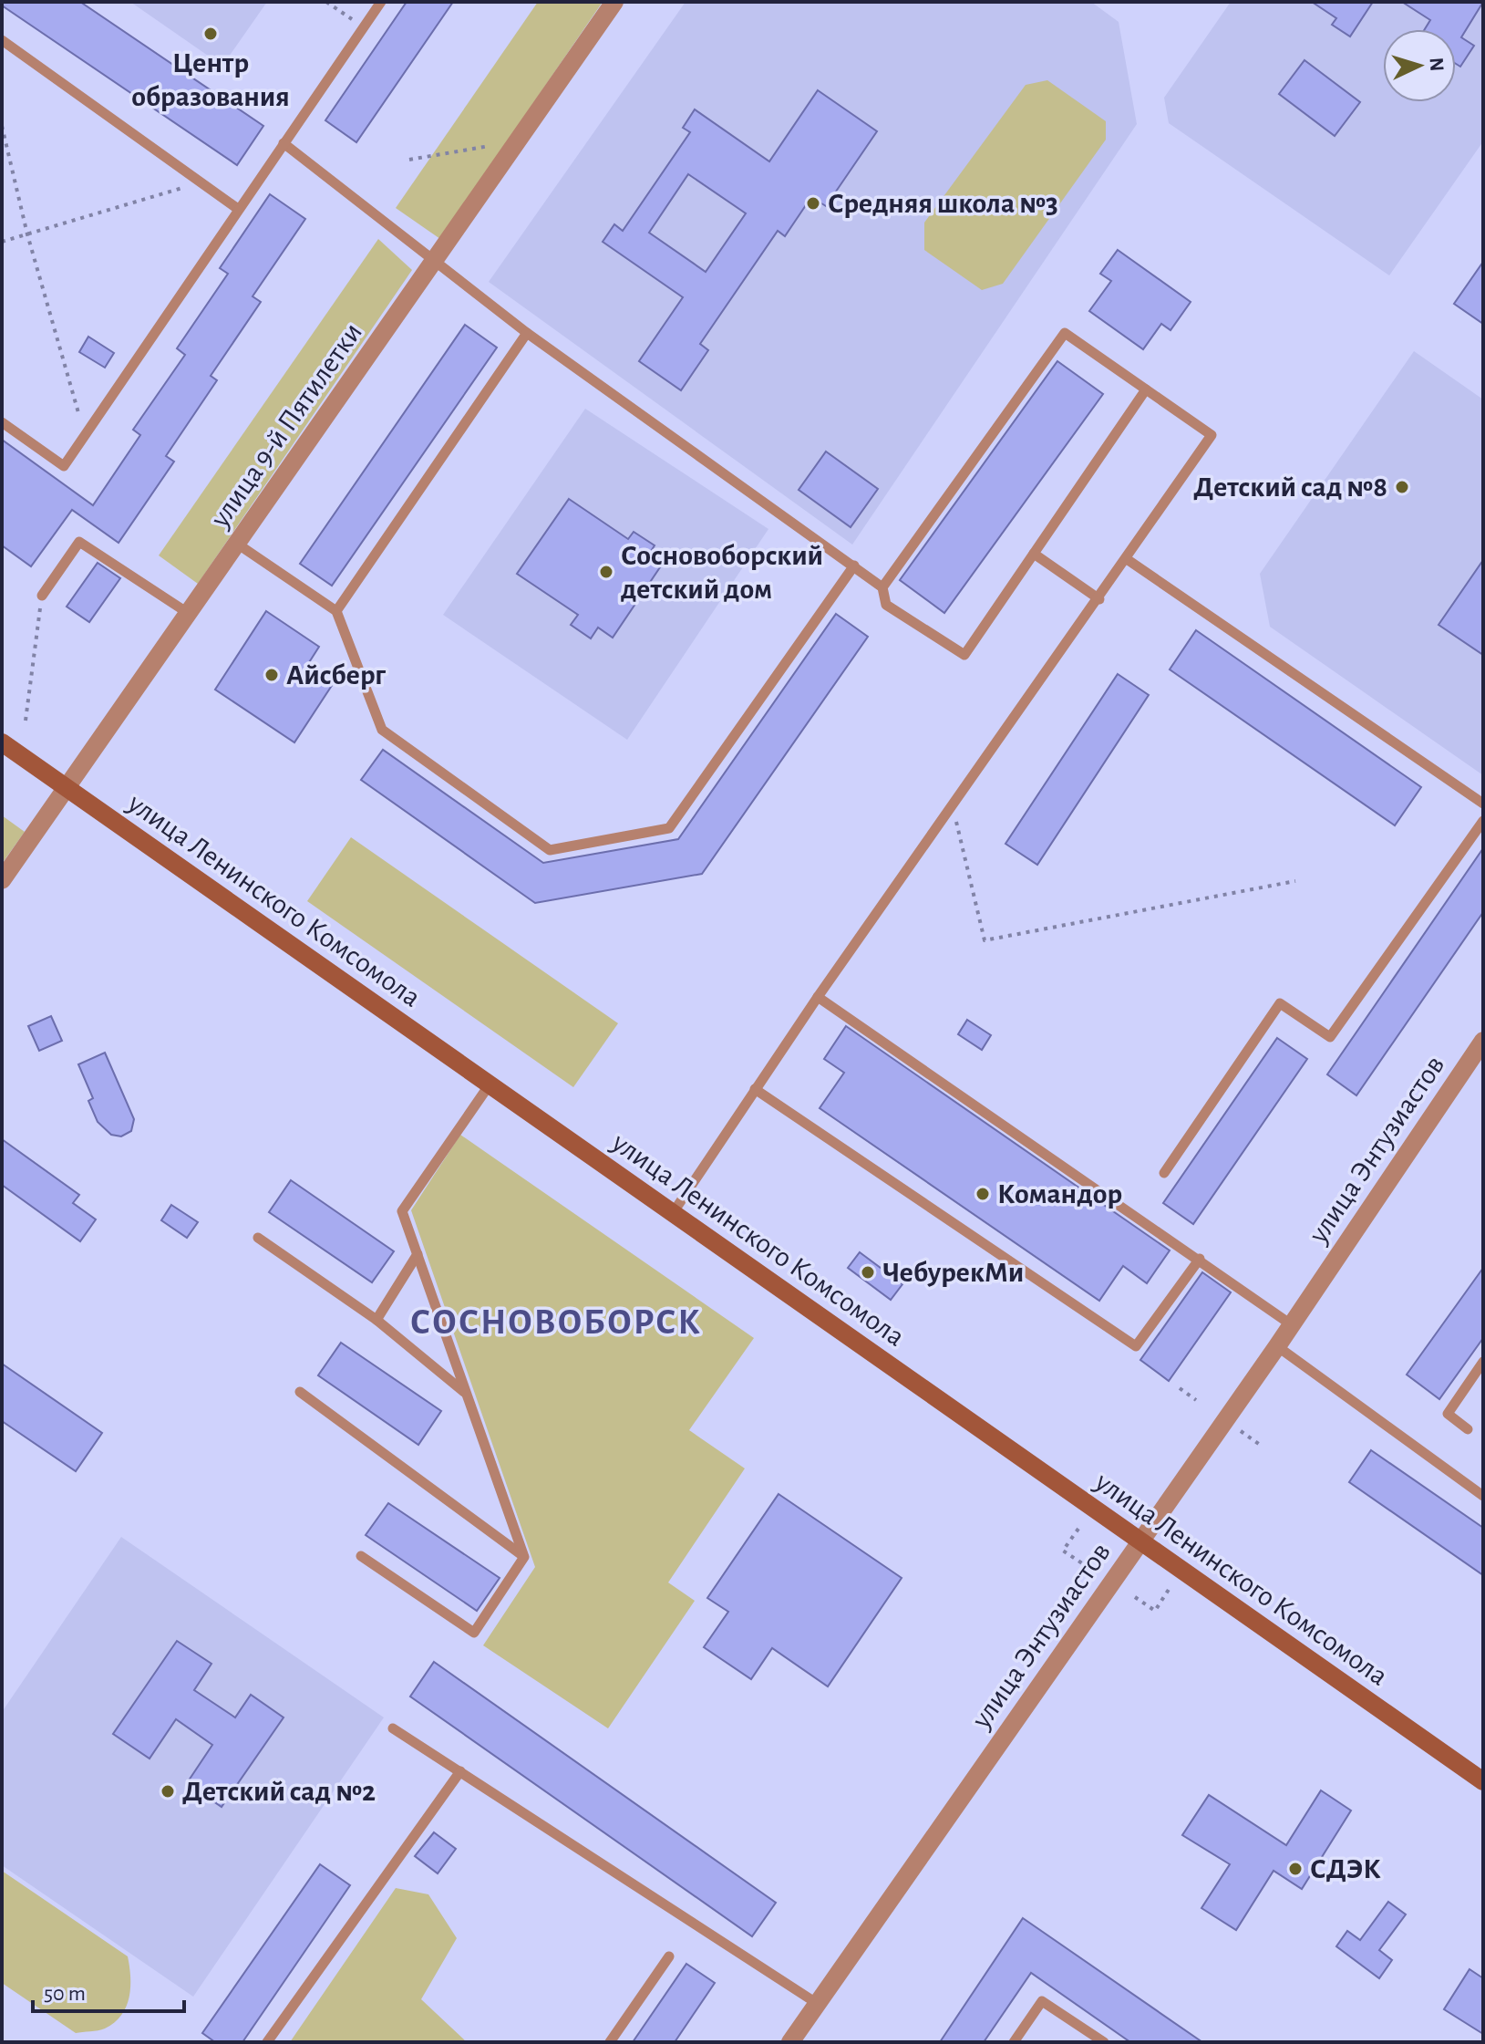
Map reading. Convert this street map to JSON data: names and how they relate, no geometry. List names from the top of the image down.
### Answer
{
  "streets": {
    "main road": ["улица Ленинского Комсомола"],
    "street": ["улица 9-й Пятилетки", "улица Энтузиастов"]
  },
  "crossings": [
    ["улица 9-й Пятилетки", "улица Ленинского Комсомола"],
    ["улица Ленинского Комсомола", "улица Энтузиастов"]
  ],
  "districts": ["СОСНОВОБОРСК"],
  "places": [
    "Центр образования",
    "Средняя школа №3",
    "Детский сад №8",
    "Сосновоборский детский дом",
    "Айсберг",
    "Командор",
    "ЧебурекМи",
    "Детский сад №2",
    "СДЭК"
  ],
  "scale_bar": "50 m",
  "north": "right"
}
